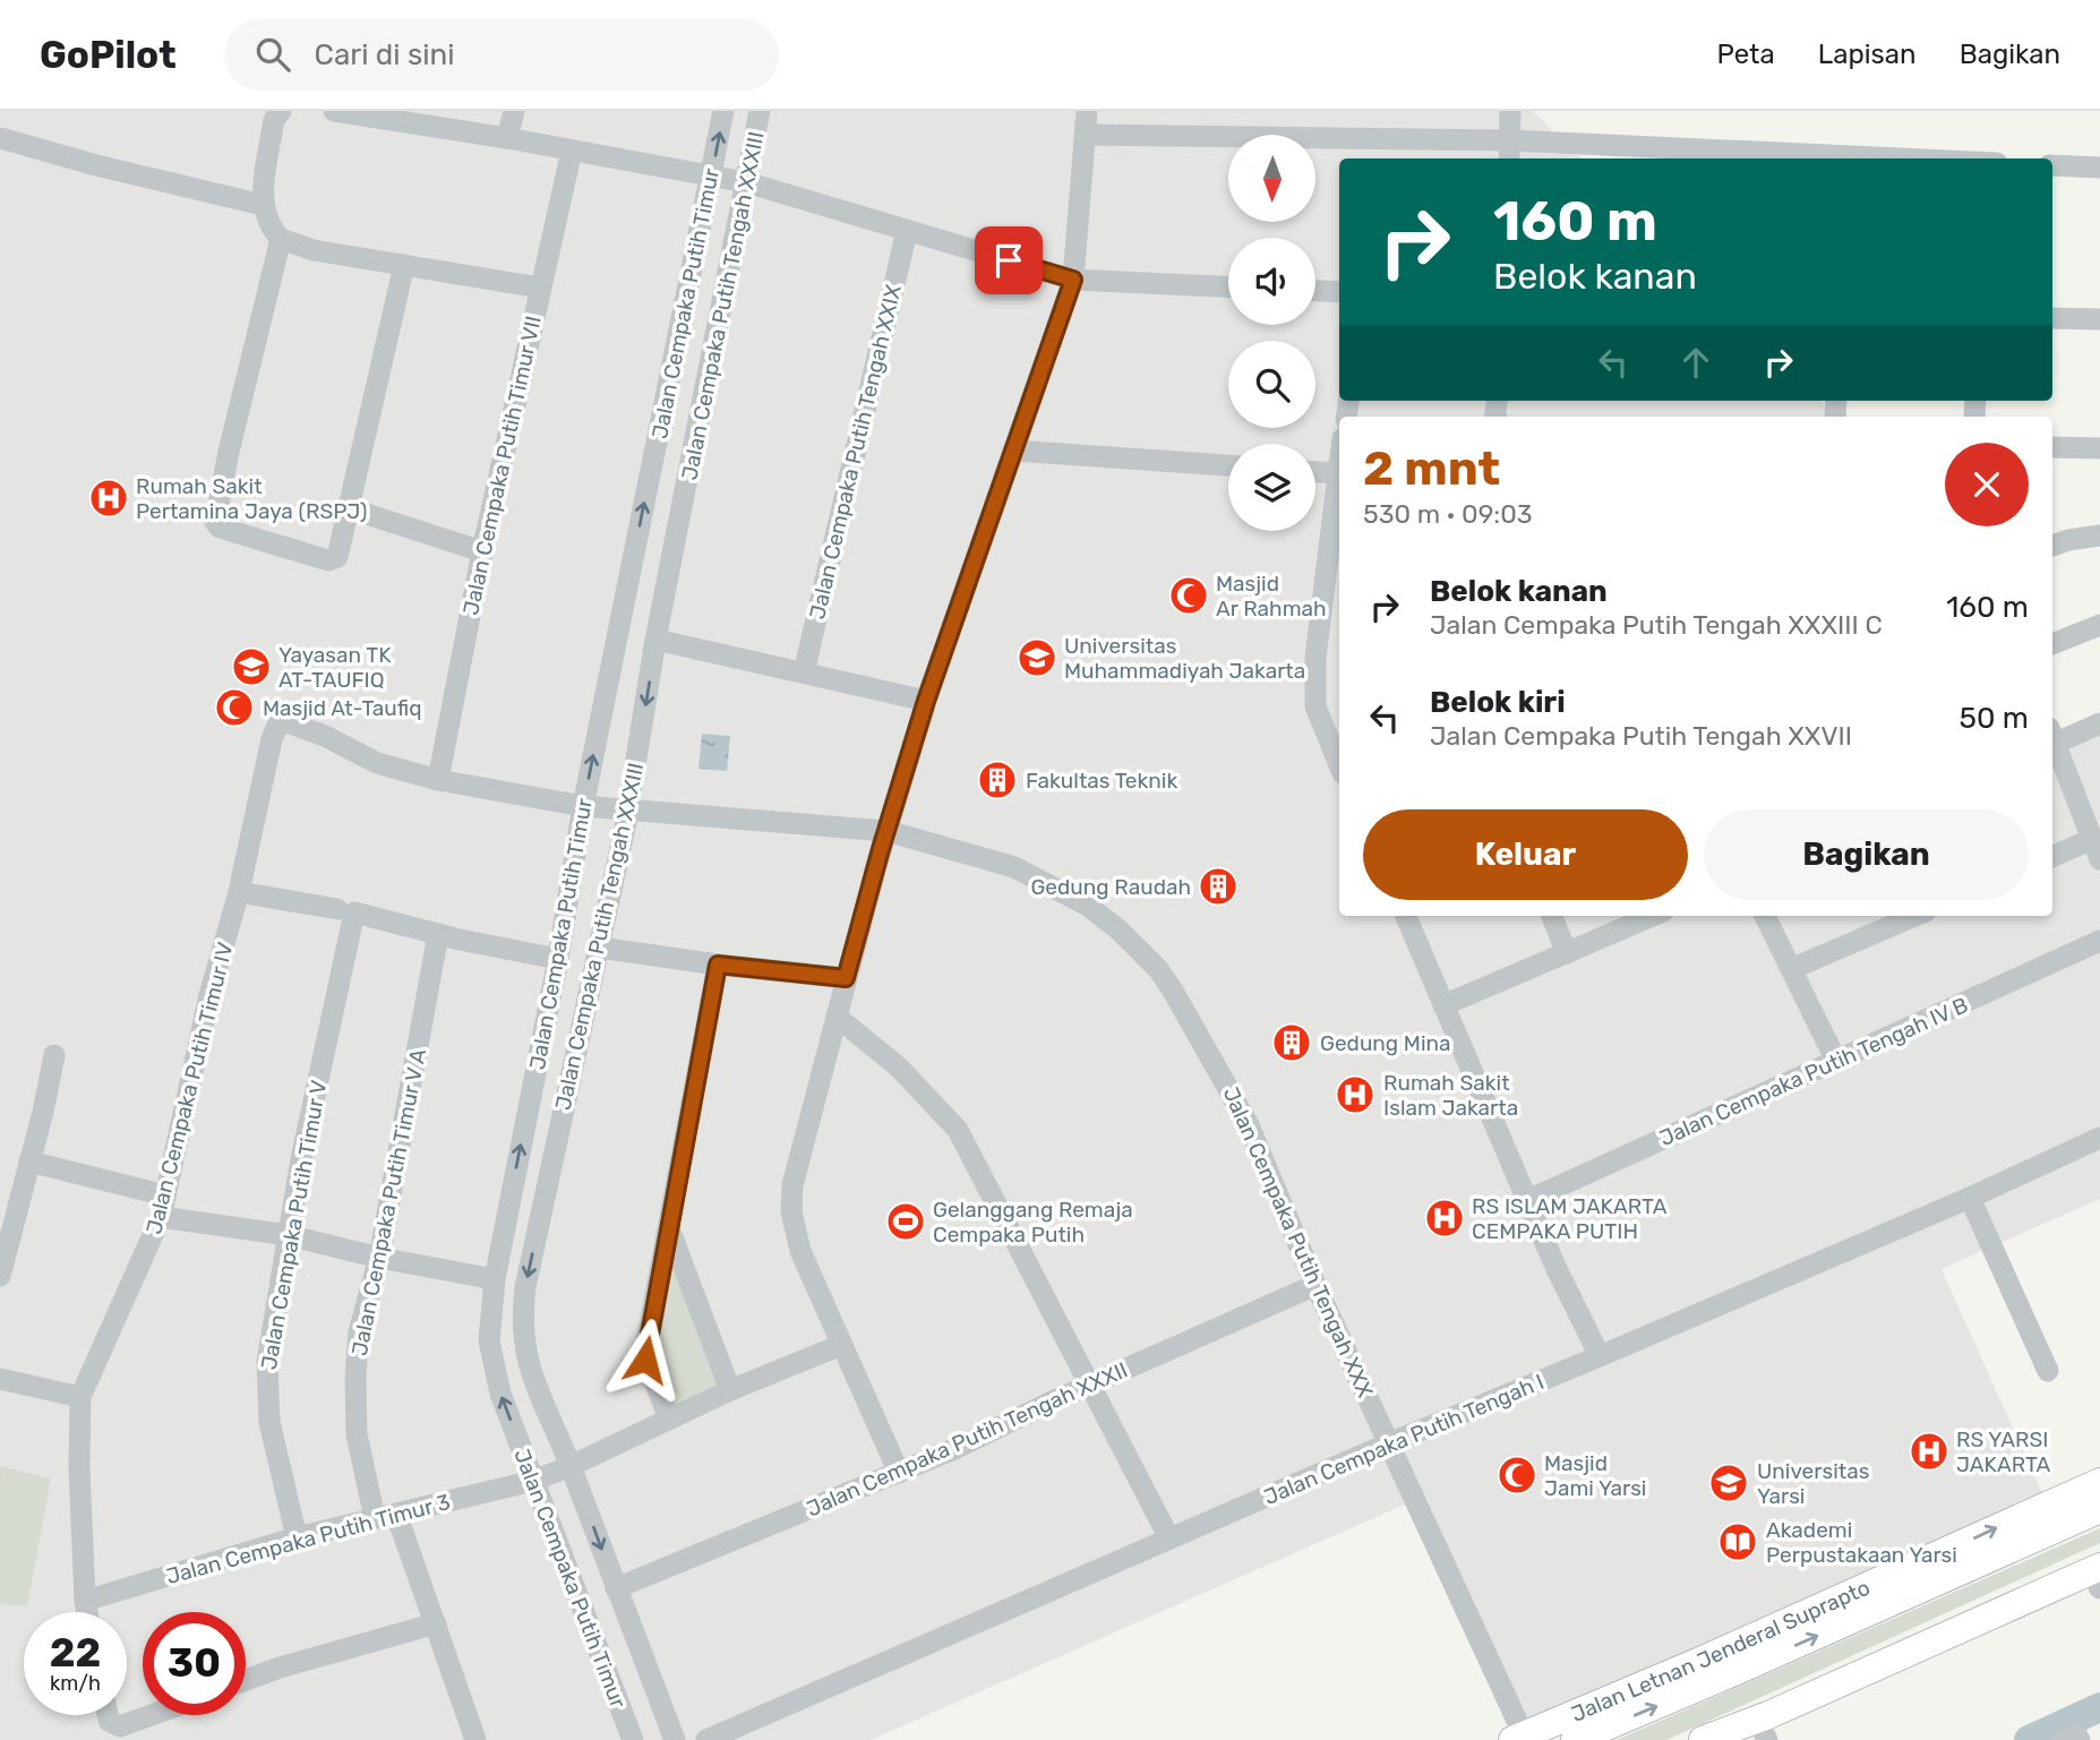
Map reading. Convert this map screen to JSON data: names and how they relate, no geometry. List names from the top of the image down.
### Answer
{
  "streets": {
    "main road": ["Jalan Letnan Jenderal Suprapto"],
    "street": [
      "Jalan Cempaka Putih Timur",
      "Jalan Cempaka Putih Tengah XXXIII",
      "Jalan Cempaka Putih Tengah XXIX",
      "Jalan Cempaka Putih Timur VII",
      "Jalan Cempaka Putih Tengah IV B",
      "Jalan Cempaka Putih Timur IV",
      "Jalan Cempaka Putih Timur V A",
      "Jalan Cempaka Putih Timur V",
      "Jalan Cempaka Putih Tengah XXX",
      "Jalan Cempaka Putih Tengah XXXII",
      "Jalan Cempaka Putih Tengah I",
      "Jalan Cempaka Putih Timur 3"
    ]
  },
  "crossings": [
    ["Jalan Cempaka Putih Timur", "Jalan Cempaka Putih Tengah XXXIII"],
    ["Jalan Cempaka Putih Timur", "Jalan Cempaka Putih Tengah XXX"],
    ["Jalan Cempaka Putih Timur", "Jalan Cempaka Putih Timur 3"],
    ["Jalan Cempaka Putih Tengah XXXIII", "Jalan Cempaka Putih Tengah XXX"],
    ["Jalan Cempaka Putih Tengah XXXIII", "Jalan Cempaka Putih Tengah XXXII"],
    ["Jalan Cempaka Putih Tengah XXXIII", "Jalan Cempaka Putih Timur 3"],
    ["Jalan Cempaka Putih Timur VII", "Jalan Cempaka Putih Tengah XXX"],
    ["Jalan Cempaka Putih Timur IV", "Jalan Cempaka Putih Tengah XXX"],
    ["Jalan Cempaka Putih Timur IV", "Jalan Cempaka Putih Timur 3"],
    ["Jalan Cempaka Putih Timur V A", "Jalan Cempaka Putih Timur 3"],
    ["Jalan Cempaka Putih Timur V", "Jalan Cempaka Putih Timur 3"],
    ["Jalan Cempaka Putih Tengah XXX", "Jalan Cempaka Putih Tengah XXXII"],
    ["Jalan Cempaka Putih Tengah XXX", "Jalan Cempaka Putih Tengah I"],
    ["Jalan Cempaka Putih Tengah XXX", "Jalan Letnan Jenderal Suprapto"]
  ],
  "places": {
    "hospital": [
      "Rumah Sakit Pertamina Jaya (RSPJ)",
      "Rumah Sakit Islam Jakarta",
      "RS ISLAM JAKARTA CEMPAKA PUTIH",
      "RS YARSI JAKARTA"
    ],
    "mosque": ["Masjid Ar Rahmah", "Masjid At-Taufiq", "Masjid Jami Yarsi"],
    "school or university": ["Universitas Muhammadiyah Jakarta", "Yayasan TK AT-TAUFIQ", "Universitas Yarsi"],
    "building": ["Fakultas Teknik", "Gedung Raudah", "Gedung Mina"],
    "sports": ["Gelanggang Remaja Cempaka Putih"],
    "library": ["Akademi Perpustakaan Yarsi"]
  },
  "north": "bottom",
  "page": {
    "header": "GoPilot",
    "search": "Cari di sini",
    "nav": ["Peta", "Lapisan", "Bagikan"],
    "turn": ["160 m", "Belok kanan"],
    "heading": ["2 mnt", "530 m · 09:03"],
    "list": [
      {
        "name": "Belok kanan",
        "note": "Jalan Cempaka Putih Tengah XXXIII C",
        "value": "160 m"
      },
      {
        "name": "Belok kiri",
        "note": "Jalan Cempaka Putih Tengah XXVII",
        "value": "50 m"
      }
    ],
    "buttons": ["Keluar", "Bagikan"],
    "speed": "22 km/h",
    "limit": "30"
  }
}
